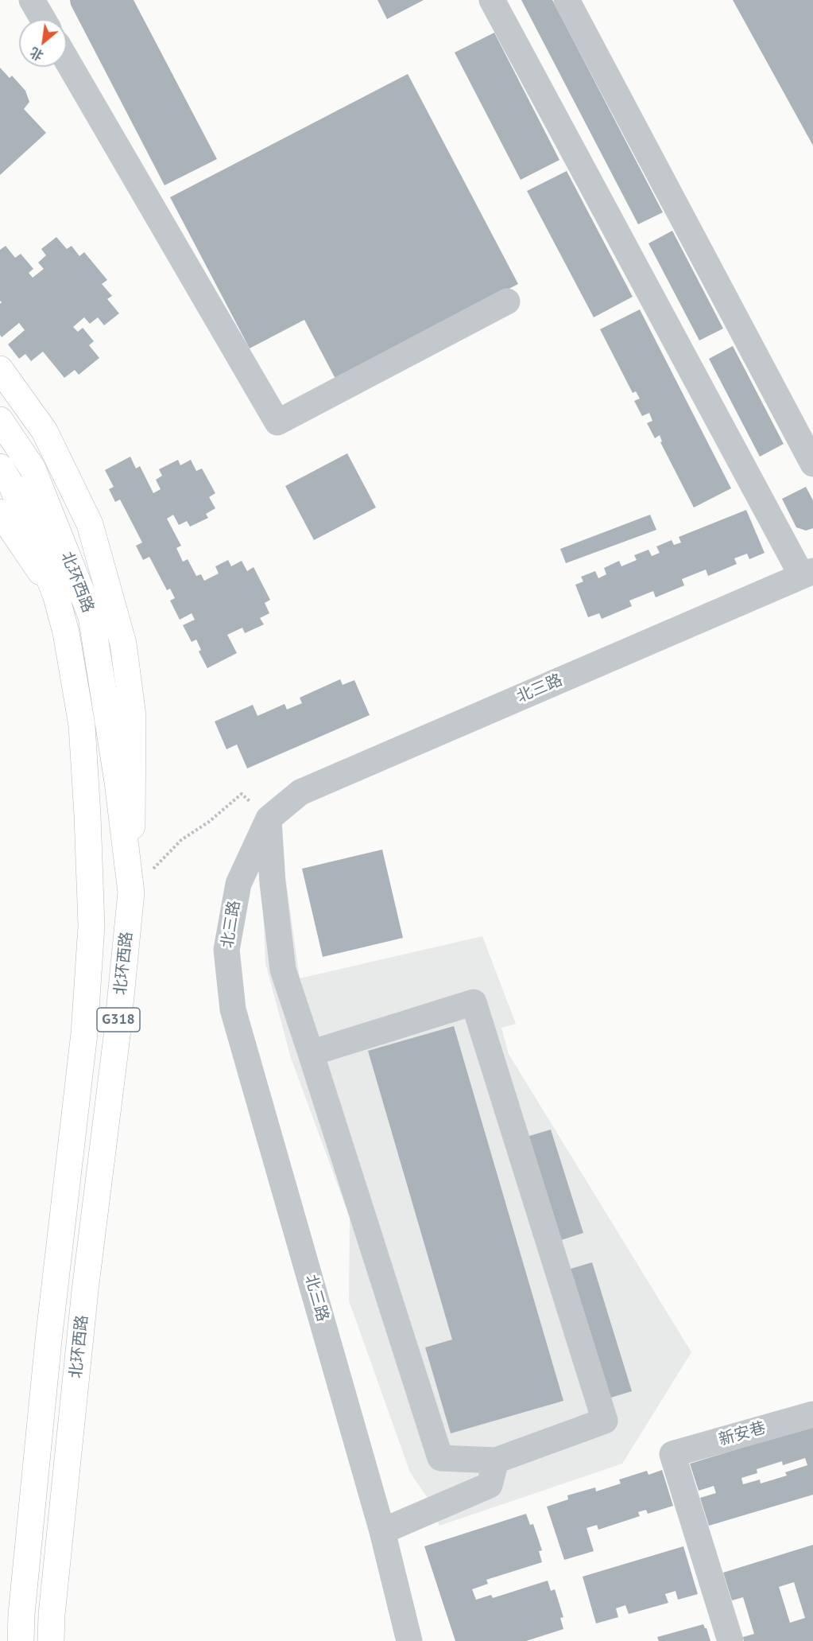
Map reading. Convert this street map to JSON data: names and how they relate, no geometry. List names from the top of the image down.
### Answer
{
  "streets": {
    "main road": ["北环西路", "G318"],
    "street": ["北三路", "新安巷"]
  },
  "north": "bottom left"
}
